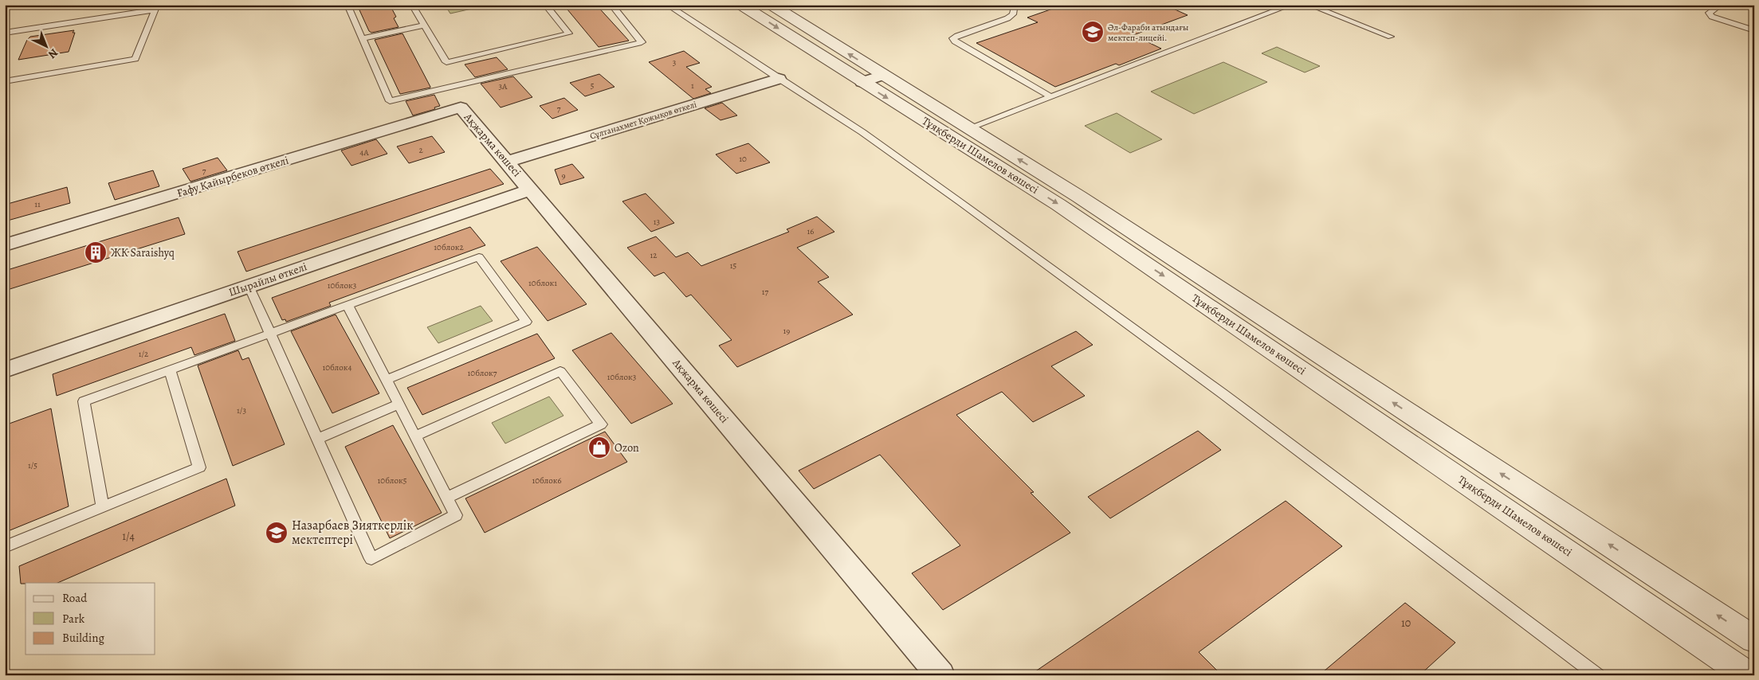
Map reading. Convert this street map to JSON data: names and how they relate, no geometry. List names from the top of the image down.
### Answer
{
  "streets": {
    "street": [
      "Сұлтанахмет Қожықов өткелі",
      "Ақжарма көшесі",
      "Тұяқберди Шамелов көшесі",
      "Ғафу Қайырбеков өткелі",
      "Шырайлы өткелі"
    ]
  },
  "crossings": [
    ["Сұлтанахмет Қожықов өткелі", "Ақжарма көшесі"],
    ["Ақжарма көшесі", "Ғафу Қайырбеков өткелі"],
    ["Ақжарма көшесі", "Шырайлы өткелі"]
  ],
  "places": {
    "school or university": ["Әл-Фараби атындағы мектеп-лицейі.", "Назарбаев Зияткерлік мектептері"],
    "building": ["ЖК Saraishyq"],
    "shop": ["Ozon"]
  },
  "house_numbers": [
    "3",
    "5",
    "1",
    "3А",
    "7",
    "2",
    "4А",
    "10",
    "7",
    "9",
    "11",
    "13",
    "16",
    "10блок2",
    "12",
    "15",
    "10блок1",
    "10блок3",
    "17",
    "19",
    "1/2",
    "10блок4",
    "10блок7",
    "10блок3",
    "1/3",
    "1/5",
    "10блок5",
    "10блок6",
    "1/4",
    "10"
  ],
  "legend": ["Road", "Park", "Building"],
  "north": "bottom right"
}
